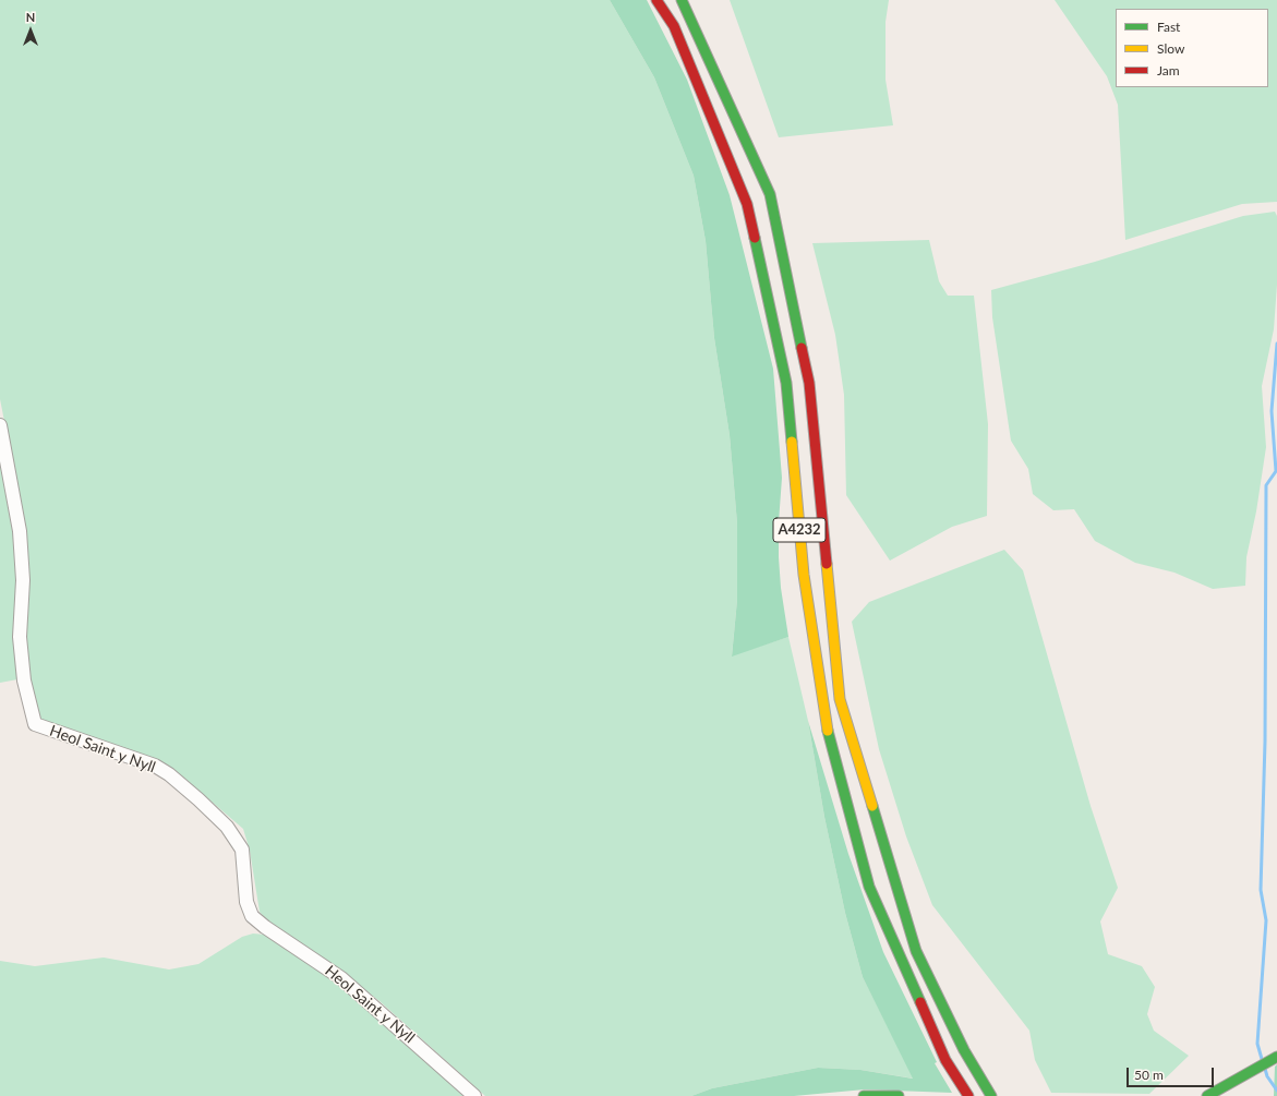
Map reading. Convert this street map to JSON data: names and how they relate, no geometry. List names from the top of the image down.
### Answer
{
  "streets": {
    "main road": ["A4232"],
    "street": ["Heol Saint y Nyll"]
  },
  "legend": ["Fast", "Slow", "Jam"],
  "scale_bar": "50 m",
  "north": "top"
}
